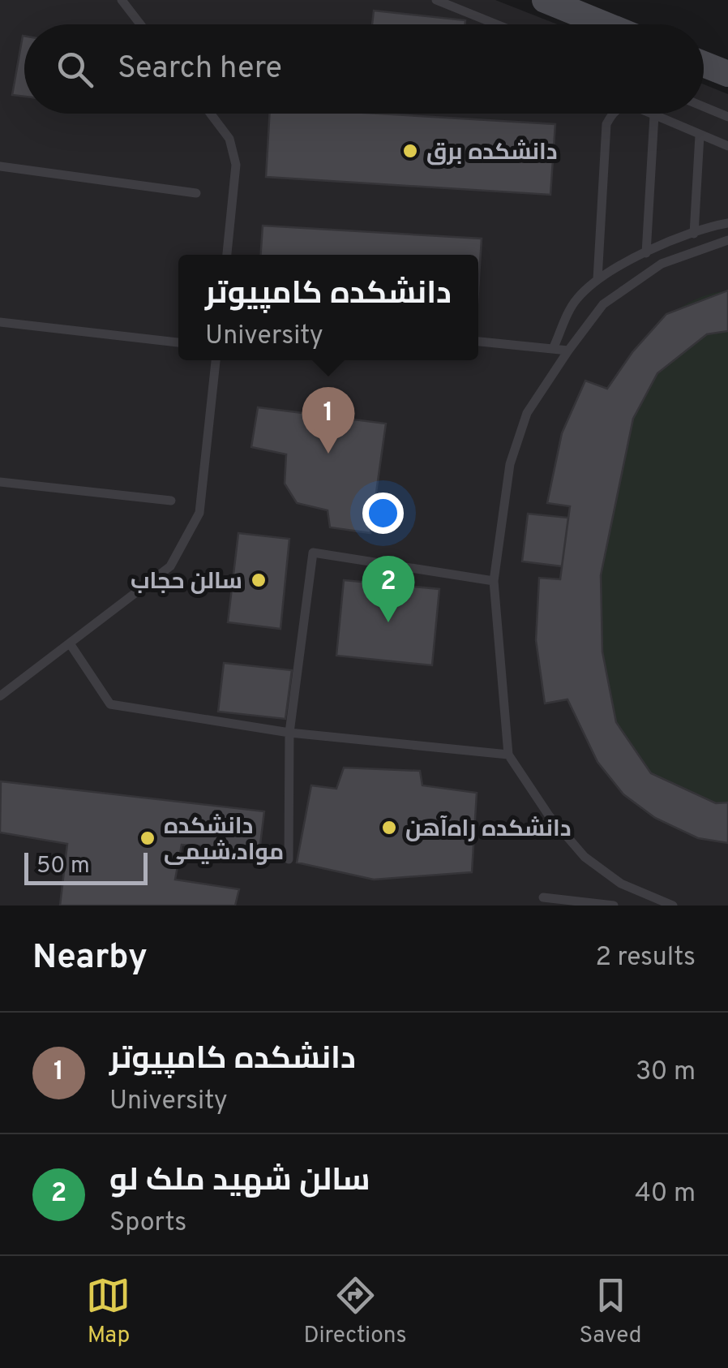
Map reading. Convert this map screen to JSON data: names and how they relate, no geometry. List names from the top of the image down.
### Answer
{
  "places": [
    "دانشکده برق",
    "سالن حجاب",
    "دانشکده راه‌آهن",
    "دانشکده مواد،شیمی"
  ],
  "scale_bar": "50 m",
  "page": {
    "search": "Search here",
    "popup": ["دانشکده کامپیوتر", "University"],
    "pins": ["1", "2"],
    "scale": "50 m",
    "heading": ["Nearby", "2 results"],
    "list": [
      {
        "mark": "1",
        "name": "دانشکده کامپیوتر",
        "note": "University",
        "value": "30 m"
      },
      {
        "mark": "2",
        "name": "سالن شهید ملک لو",
        "note": "Sports",
        "value": "40 m"
      }
    ],
    "nav": ["Map", "Directions", "Saved"]
  }
}
